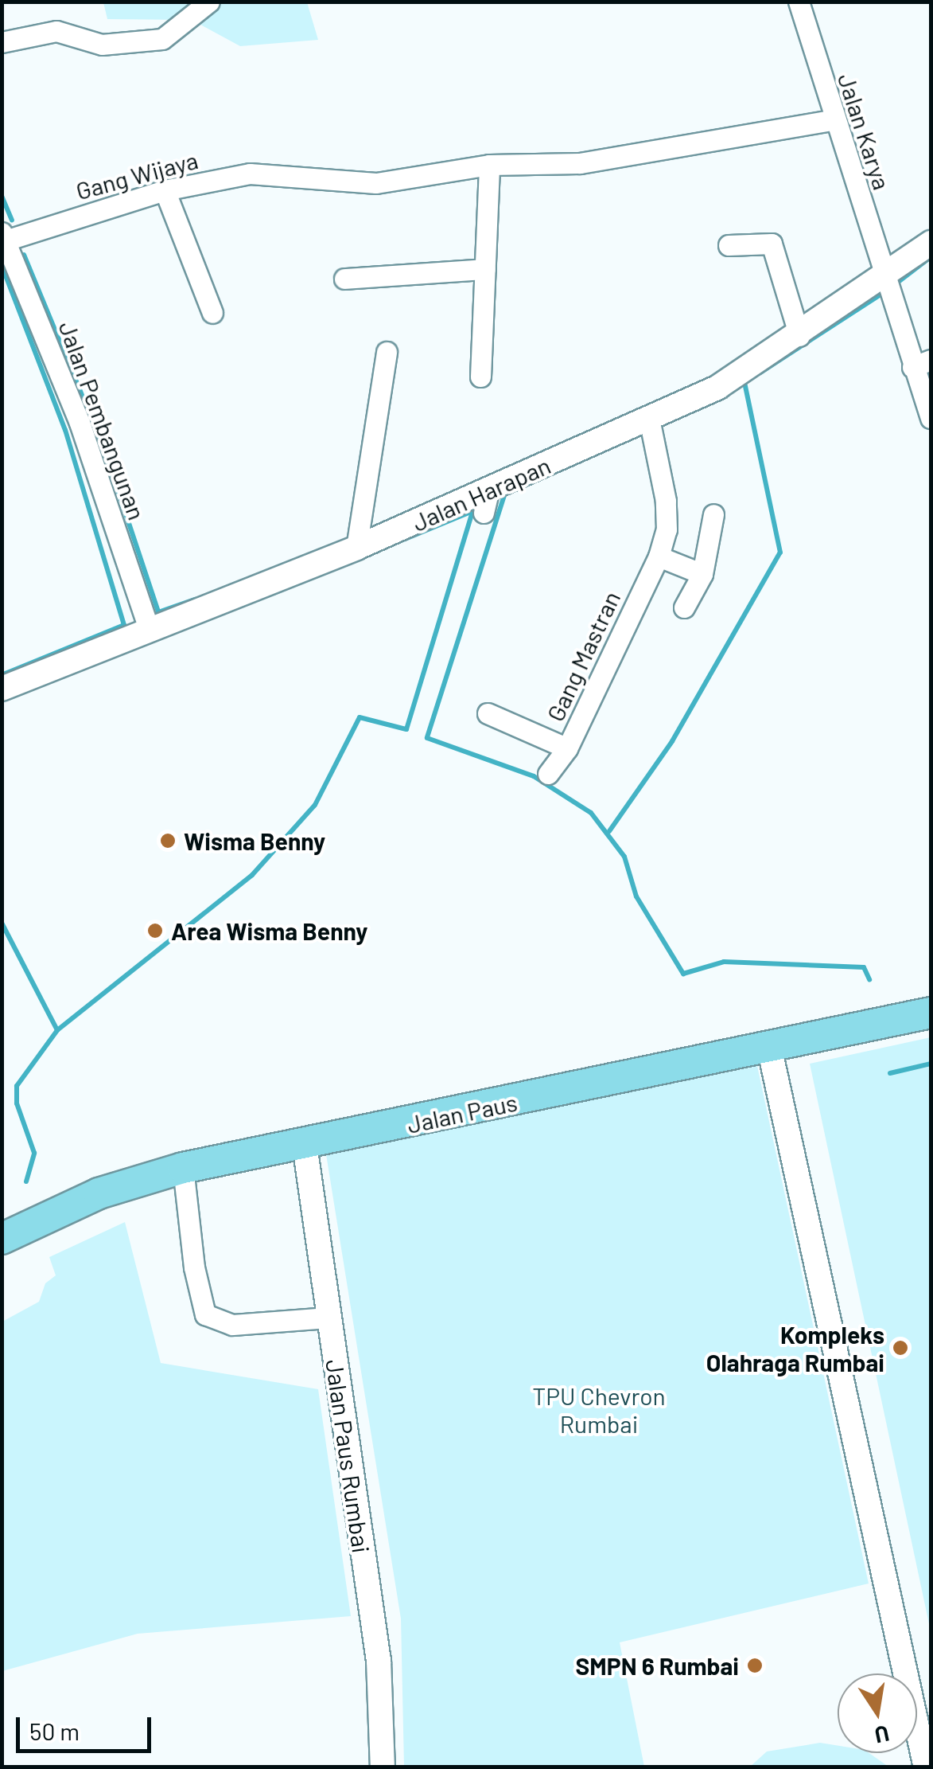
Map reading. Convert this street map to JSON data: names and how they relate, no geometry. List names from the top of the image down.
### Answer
{
  "streets": {
    "main road": ["Jalan Paus"],
    "street": [
      "Jalan Karya",
      "Gang Wijaya",
      "Jalan Pembangunan",
      "Jalan Harapan",
      "Gang Mastran",
      "Jalan Paus Rumbai"
    ]
  },
  "crossings": [
    ["Jalan Karya", "Gang Wijaya"],
    ["Jalan Karya", "Jalan Harapan"],
    ["Gang Wijaya", "Jalan Pembangunan"],
    ["Jalan Pembangunan", "Jalan Harapan"],
    ["Jalan Harapan", "Gang Mastran"],
    ["Jalan Paus", "Jalan Paus Rumbai"]
  ],
  "parks": ["TPU Chevron Rumbai"],
  "places": [
    "Wisma Benny",
    "Area Wisma Benny",
    "Kompleks Olahraga Rumbai",
    "SMPN 6 Rumbai"
  ],
  "scale_bar": "50 m",
  "north": "bottom"
}
